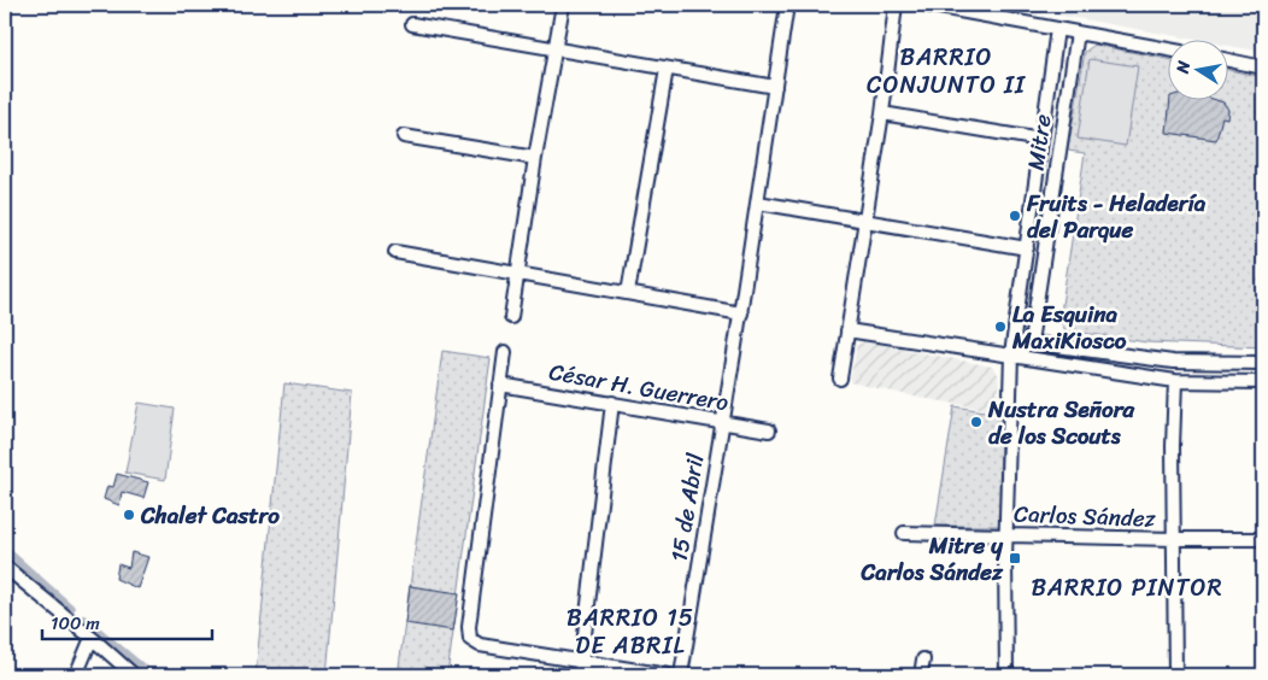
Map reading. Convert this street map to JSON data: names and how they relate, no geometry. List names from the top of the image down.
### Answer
{
  "streets": {
    "street": [
      "Mitre",
      "César H. Guerrero",
      "15 de Abril",
      "Carlos Sández"
    ]
  },
  "crossings": [
    ["Mitre", "Carlos Sández"],
    ["César H. Guerrero", "15 de Abril"]
  ],
  "districts": ["BARRIO CONJUNTO II", "BARRIO PINTOR", "BARRIO 15 DE ABRIL"],
  "places": {
    "other": [
      "Fruits - Heladería del Parque",
      "La Esquina MaxiKiosco",
      "Nustra Señora de los Scouts",
      "Chalet Castro"
    ],
    "transit": ["Mitre y Carlos Sández"]
  },
  "scale_bar": "100 m",
  "north": "left"
}
